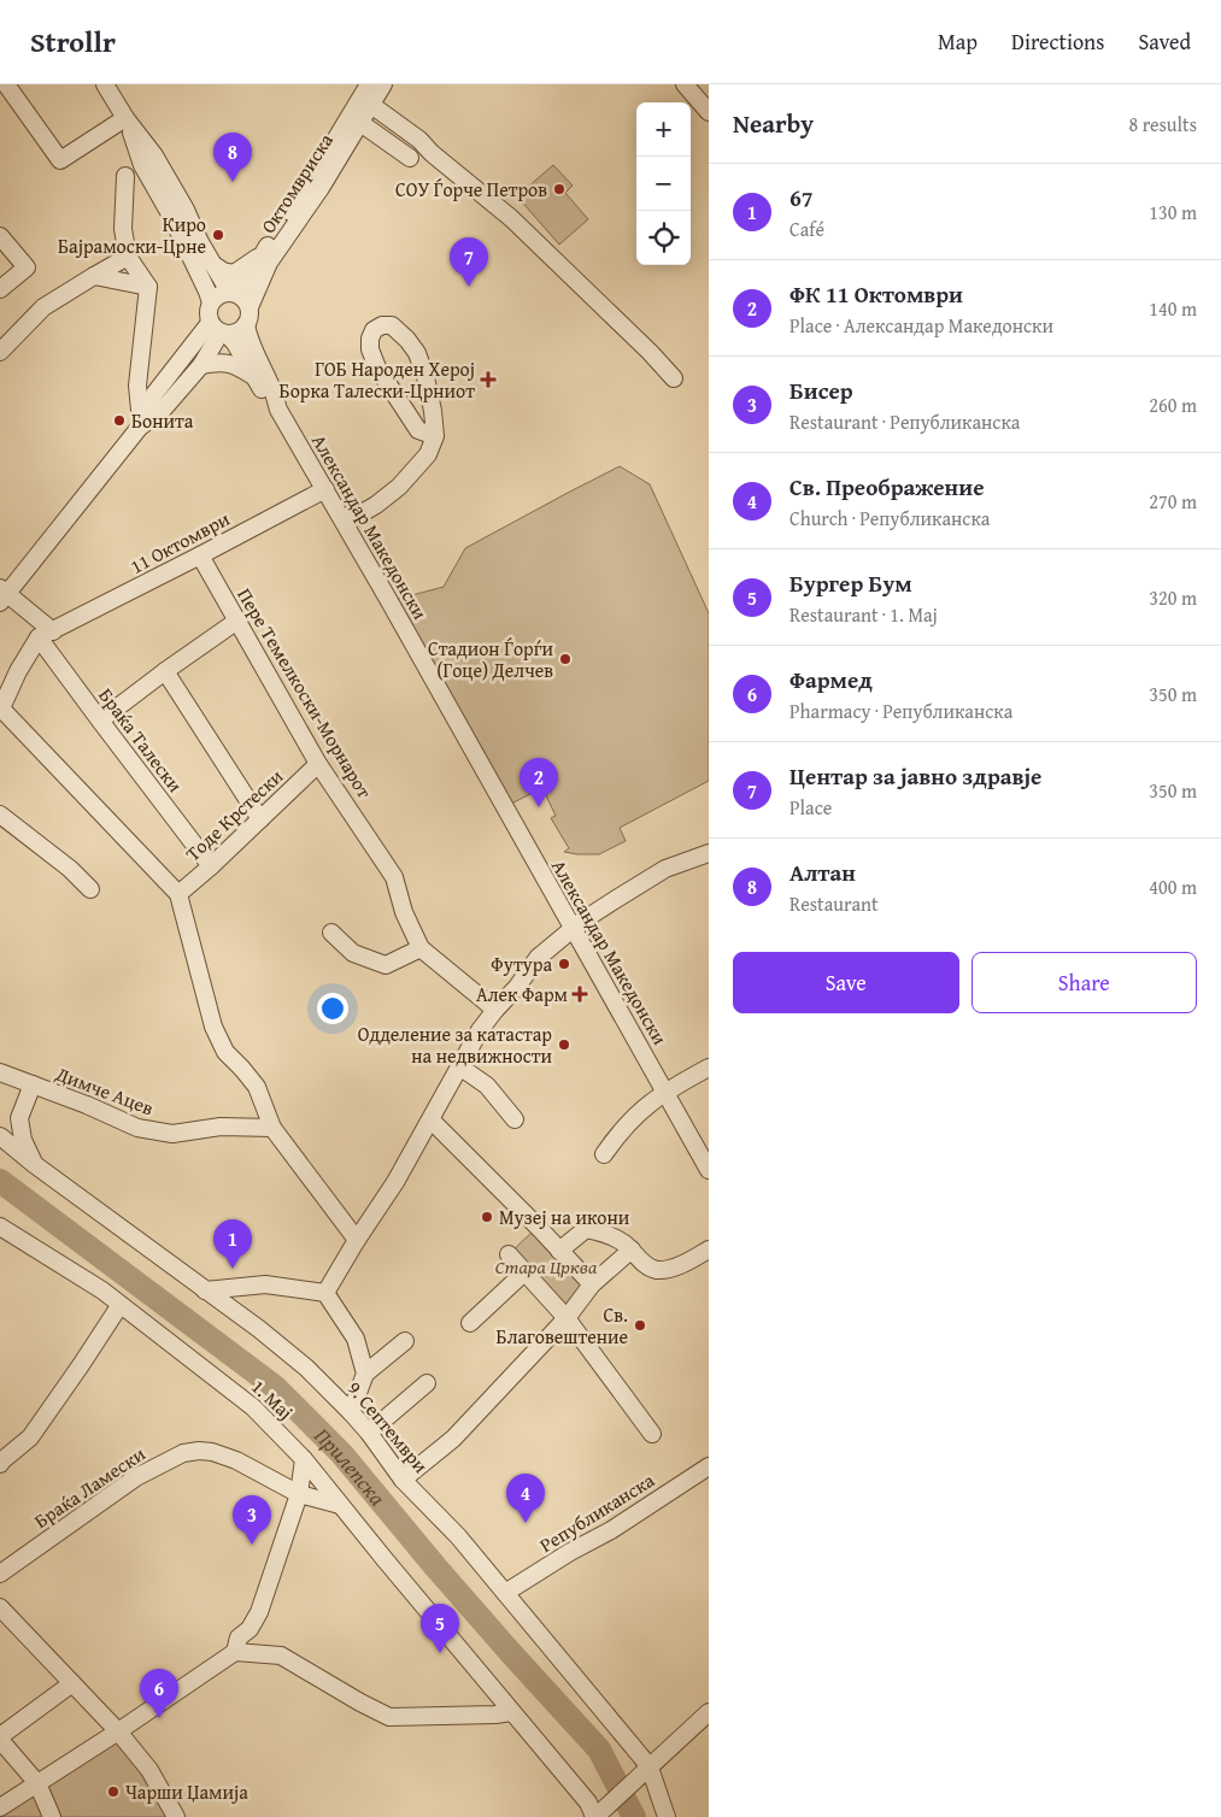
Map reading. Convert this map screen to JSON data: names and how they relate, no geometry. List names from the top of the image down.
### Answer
{
  "streets": {
    "street": [
      "Октомвриска",
      "Александар Македонски",
      "11 Октомври",
      "Пере Темелкоски-Морнарот",
      "Браќа Талески",
      "Тоде Крстески",
      "Димче Ацев",
      "1. Мај",
      "9. Септември",
      "Браќа Ламески",
      "Републиканска"
    ]
  },
  "crossings": [
    ["Октомвриска", "Александар Македонски"],
    ["Александар Македонски", "11 Октомври"],
    ["11 Октомври", "Пере Темелкоски-Морнарот"],
    ["11 Октомври", "Браќа Талески"],
    ["Пере Темелкоски-Морнарот", "Тоде Крстески"],
    ["Браќа Талески", "Тоде Крстески"],
    ["Димче Ацев", "9. Септември"],
    ["1. Мај", "Браќа Ламески"],
    ["9. Септември", "Републиканска"]
  ],
  "water": ["Прилепска"],
  "parks": ["Стара Црква"],
  "places": {
    "other": [
      "СОУ Ѓорче Петров",
      "Киро Бајрамоски-Црне",
      "Бонита",
      "Стадион Ѓорѓи (Гоце) Делчев",
      "Футура",
      "Одделение за катастар на недвижности",
      "Музеј на икони",
      "Св. Благовештение",
      "Чарши Џамија"
    ],
    "health": ["ГОБ Народен Херој Борка Талески-Црниот", "Алек Фарм"]
  },
  "page": {
    "header": "Strollr",
    "nav": ["Map", "Directions", "Saved"],
    "heading": ["Nearby", "8 results"],
    "map_buttons": ["+", "−"],
    "pins": [
      "8",
      "7",
      "2",
      "1",
      "4",
      "3",
      "5",
      "6"
    ],
    "list": [
      {
        "mark": "1",
        "name": "67",
        "note": "Café",
        "value": "130 m"
      },
      {
        "mark": "2",
        "name": "ФК 11 Октомври",
        "note": "Place · Александар Македонски",
        "value": "140 m"
      },
      {
        "mark": "3",
        "name": "Бисер",
        "note": "Restaurant · Републиканска",
        "value": "260 m"
      },
      {
        "mark": "4",
        "name": "Св. Преображение",
        "note": "Church · Републиканска",
        "value": "270 m"
      },
      {
        "mark": "5",
        "name": "Бургер Бум",
        "note": "Restaurant · 1. Мај",
        "value": "320 m"
      },
      {
        "mark": "6",
        "name": "Фармед",
        "note": "Pharmacy · Републиканска",
        "value": "350 m"
      },
      {
        "mark": "7",
        "name": "Центар за јавно здравје",
        "note": "Place",
        "value": "350 m"
      },
      {
        "mark": "8",
        "name": "Алтан",
        "note": "Restaurant",
        "value": "400 m"
      }
    ],
    "buttons": ["Save", "Share"]
  }
}
